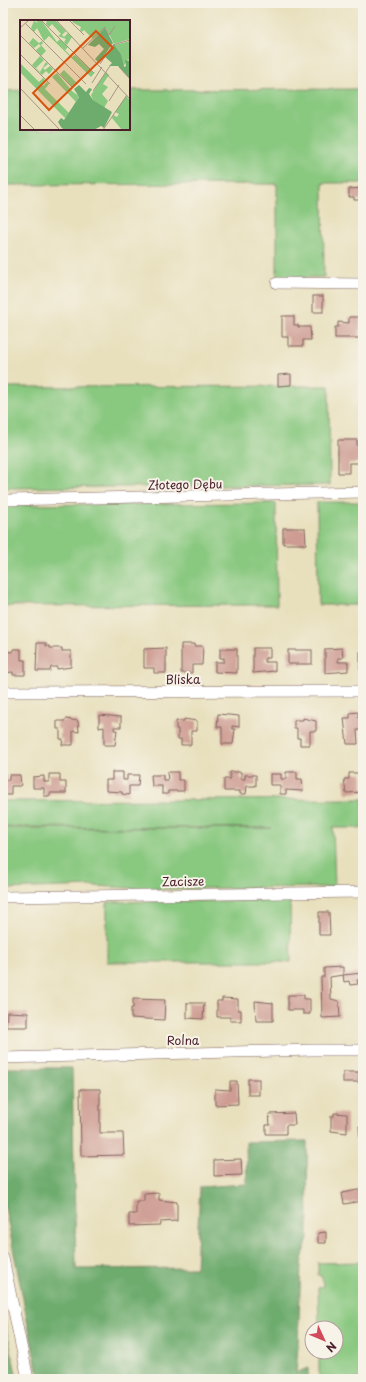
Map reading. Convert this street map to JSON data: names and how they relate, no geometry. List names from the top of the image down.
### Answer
{
  "streets": {
    "street": [
      "Złotego Dębu",
      "Bliska",
      "Zacisze",
      "Rolna"
    ]
  },
  "north": "bottom right"
}
